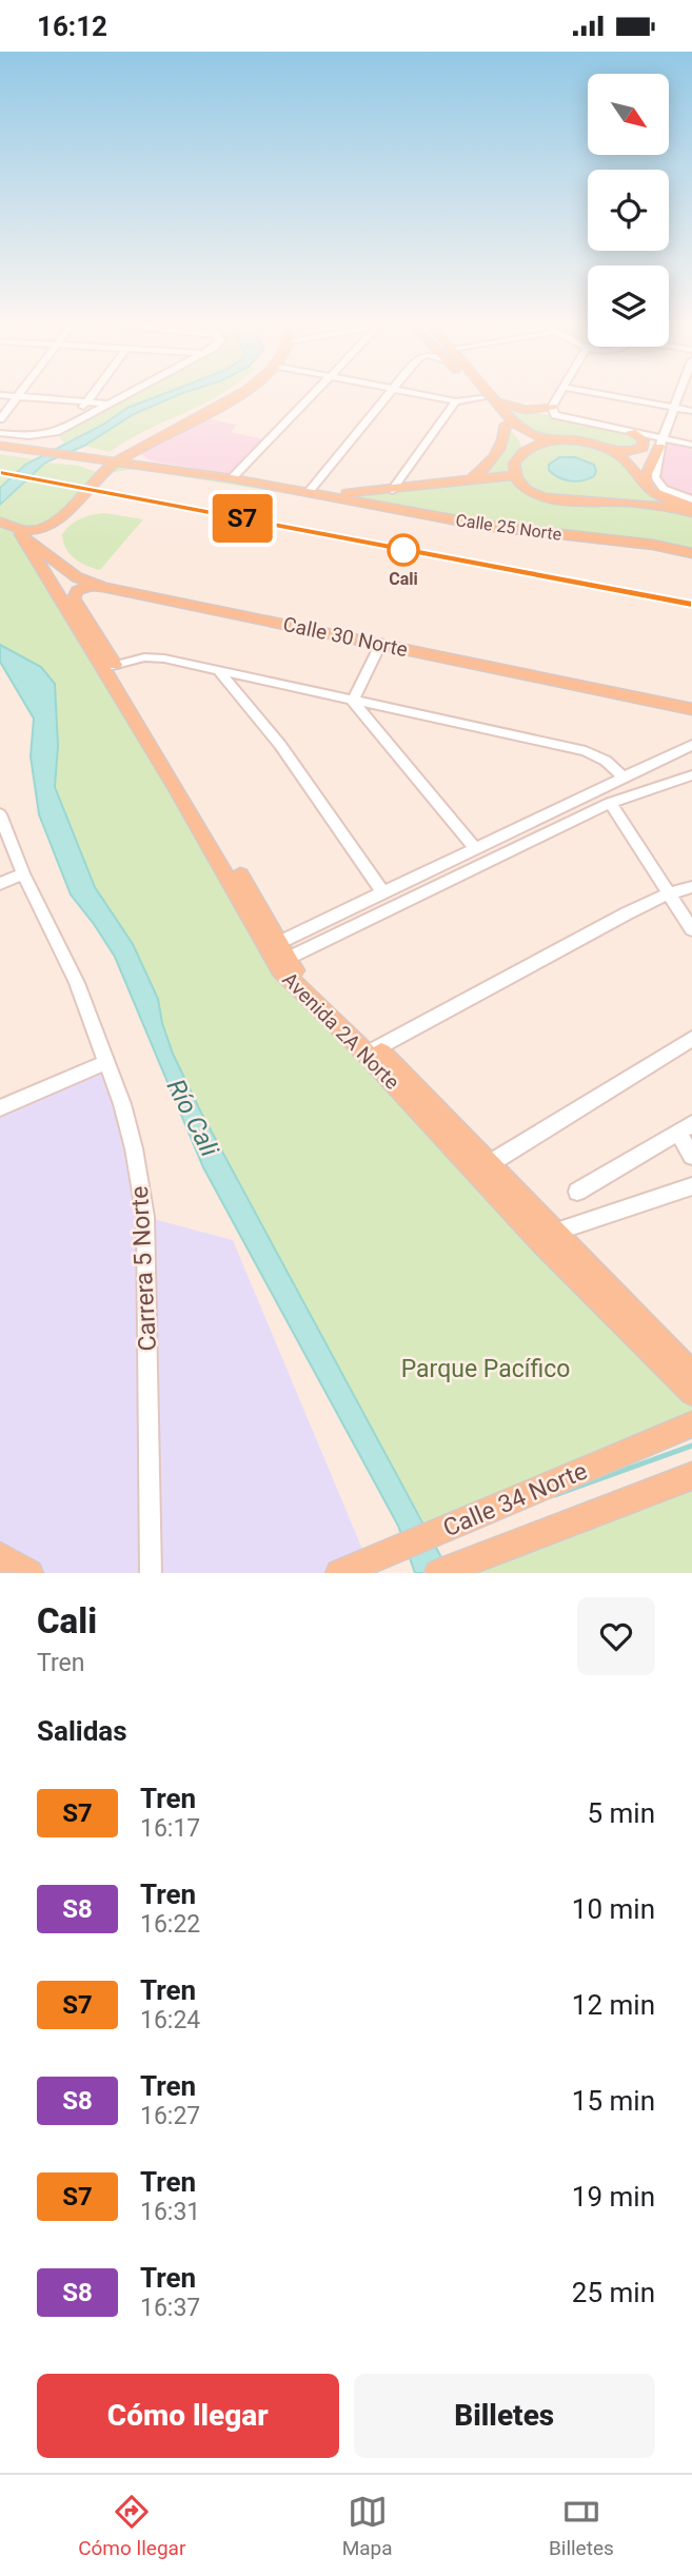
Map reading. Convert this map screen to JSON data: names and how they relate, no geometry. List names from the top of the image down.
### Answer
{
  "streets": {
    "main road": [
      "Calle 25 Norte",
      "Calle 30 Norte",
      "Avenida 2A Norte",
      "Calle 34 Norte"
    ],
    "street": ["Carrera 5 Norte"]
  },
  "crossings": [
    ["Calle 30 Norte", "Avenida 2A Norte"]
  ],
  "water": ["Río Cali"],
  "parks": ["Parque Pacífico"],
  "places": ["Cali"],
  "north": "bottom right",
  "page": {
    "status": "16:12",
    "on_map": "S7",
    "heading": [
      ["Cali", "Tren"],
      "Salidas"
    ],
    "list": [
      {
        "mark": "S7",
        "name": "Tren",
        "note": "16:17",
        "value": "5 min"
      },
      {
        "mark": "S8",
        "name": "Tren",
        "note": "16:22",
        "value": "10 min"
      },
      {
        "mark": "S7",
        "name": "Tren",
        "note": "16:24",
        "value": "12 min"
      },
      {
        "mark": "S8",
        "name": "Tren",
        "note": "16:27",
        "value": "15 min"
      },
      {
        "mark": "S7",
        "name": "Tren",
        "note": "16:31",
        "value": "19 min"
      },
      {
        "mark": "S8",
        "name": "Tren",
        "note": "16:37",
        "value": "25 min"
      }
    ],
    "buttons": ["Cómo llegar", "Billetes"],
    "tabs": ["Cómo llegar", "Mapa", "Billetes"]
  }
}
